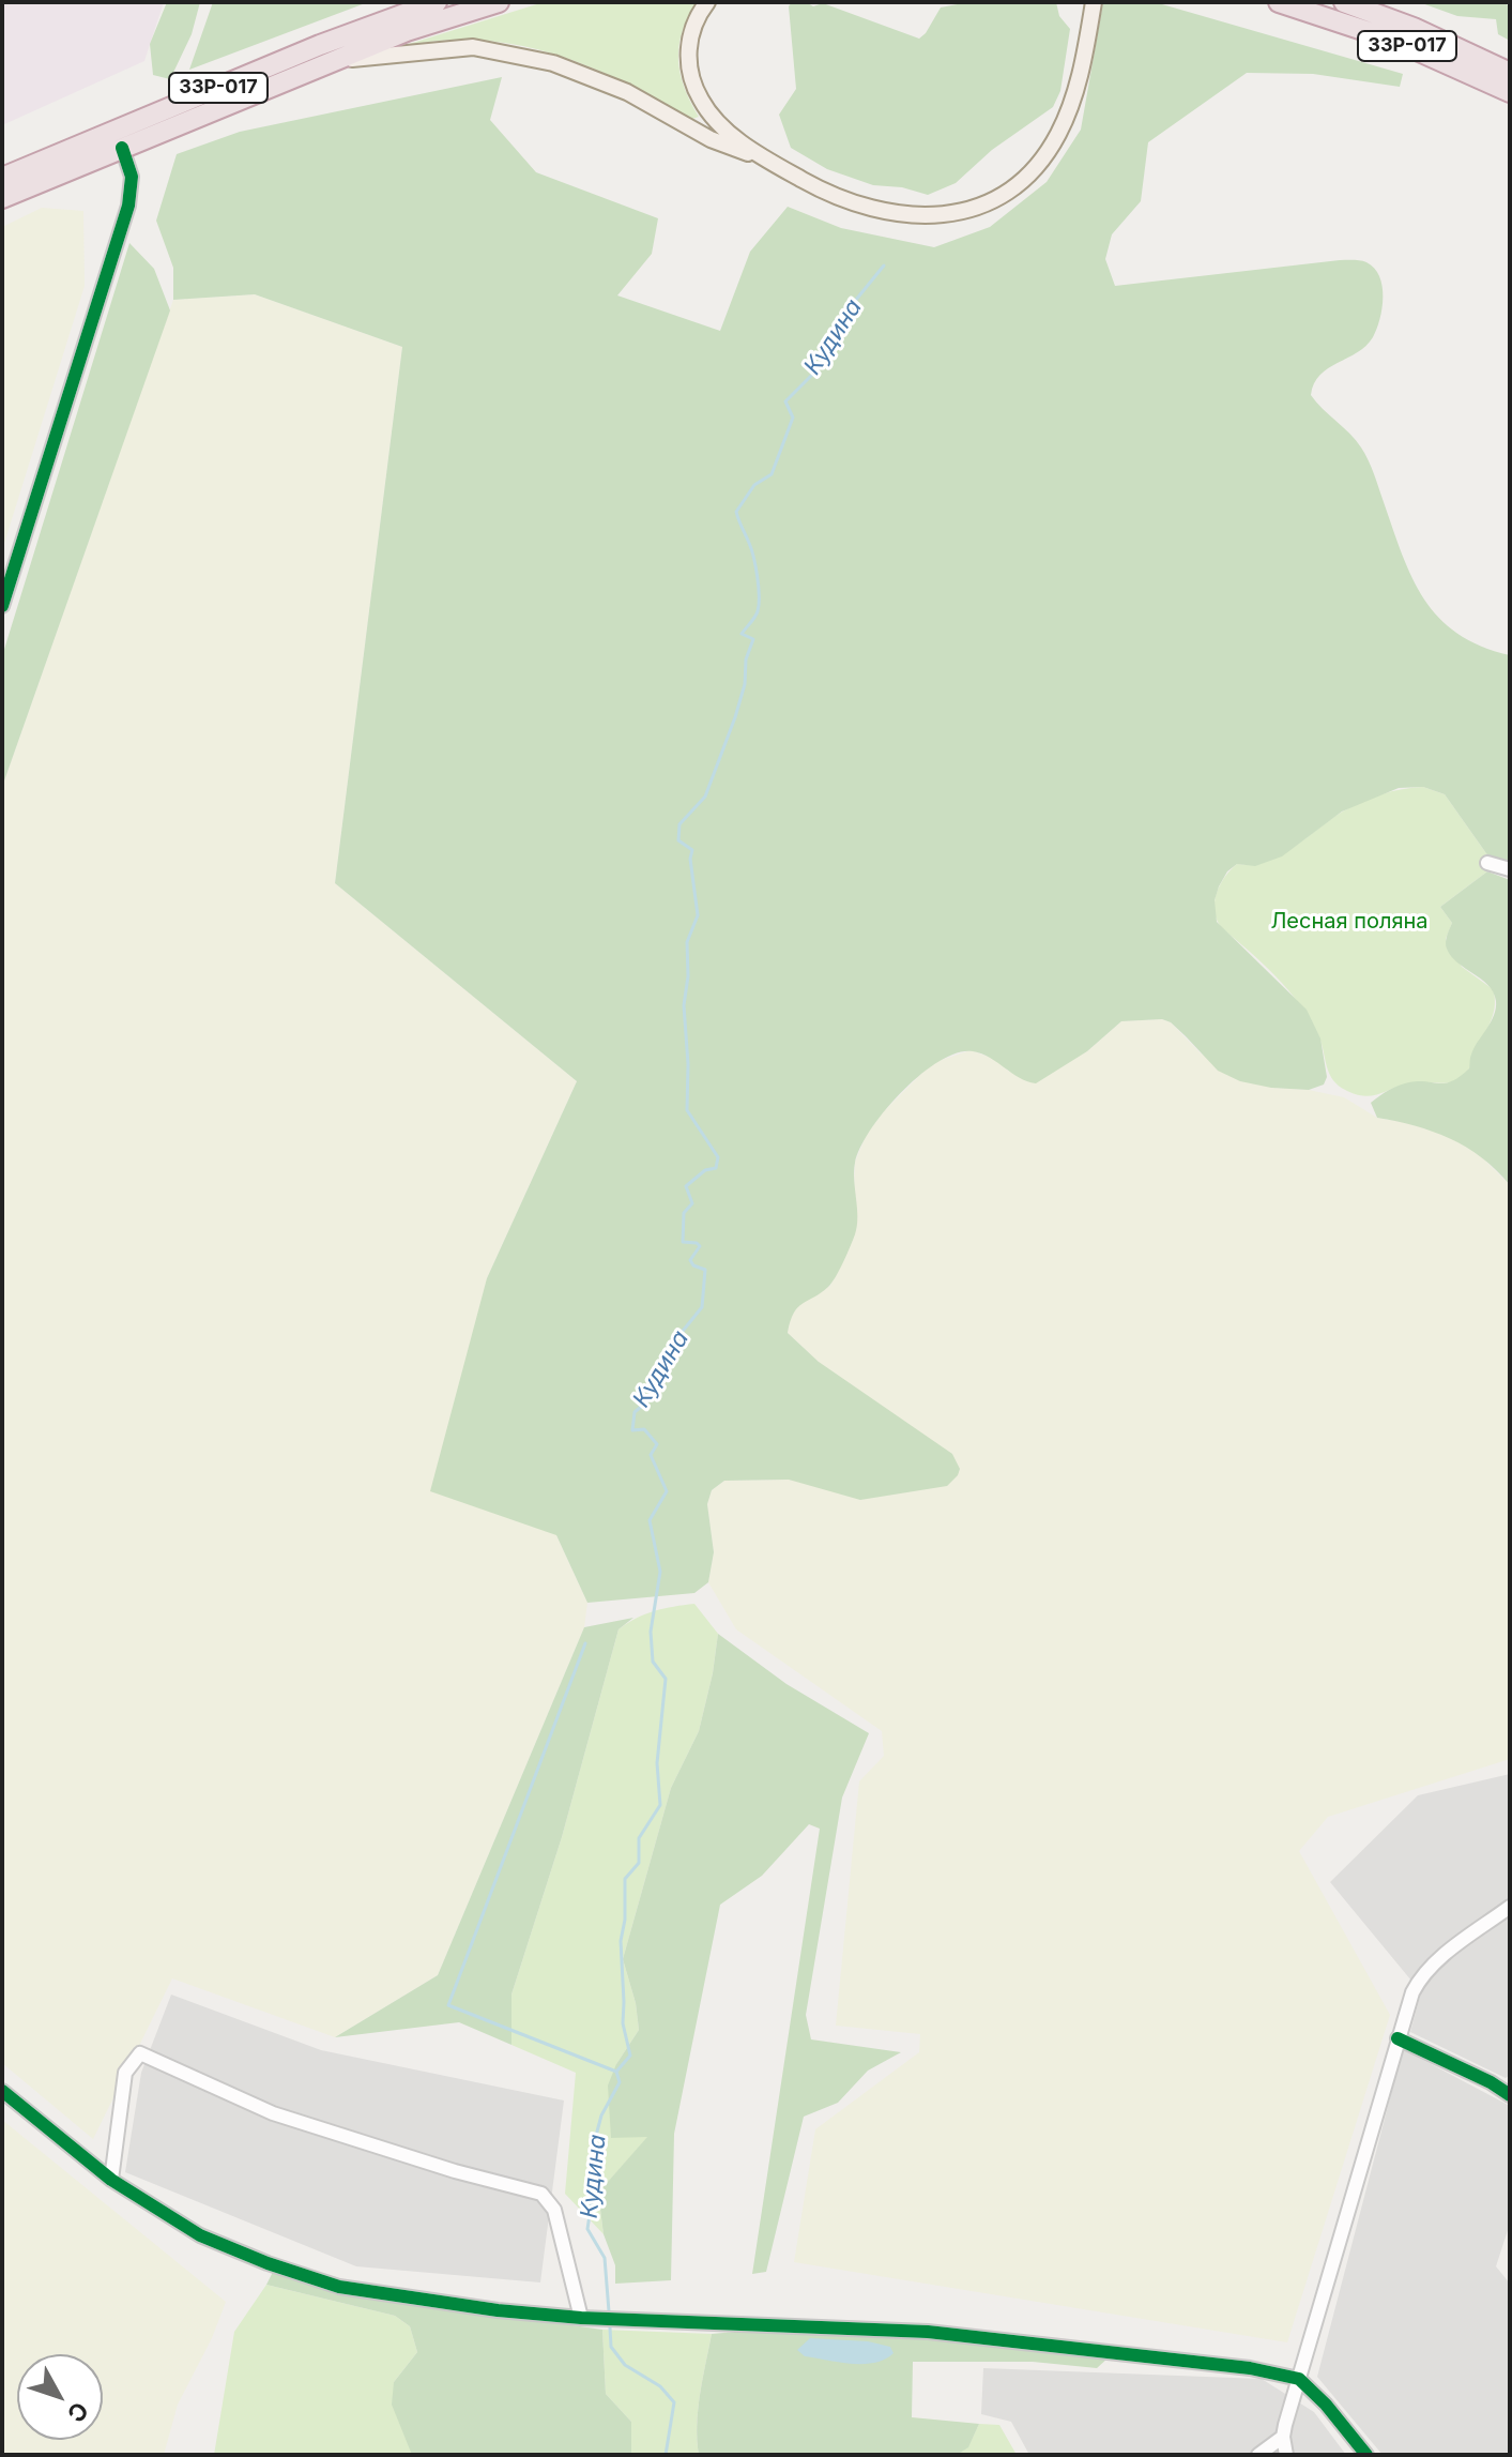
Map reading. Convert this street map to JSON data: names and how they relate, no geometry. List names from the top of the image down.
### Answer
{
  "streets": {
    "highway": ["33Р-017"]
  },
  "water": ["Кудина"],
  "parks": ["Лесная поляна"],
  "north": "bottom right"
}
